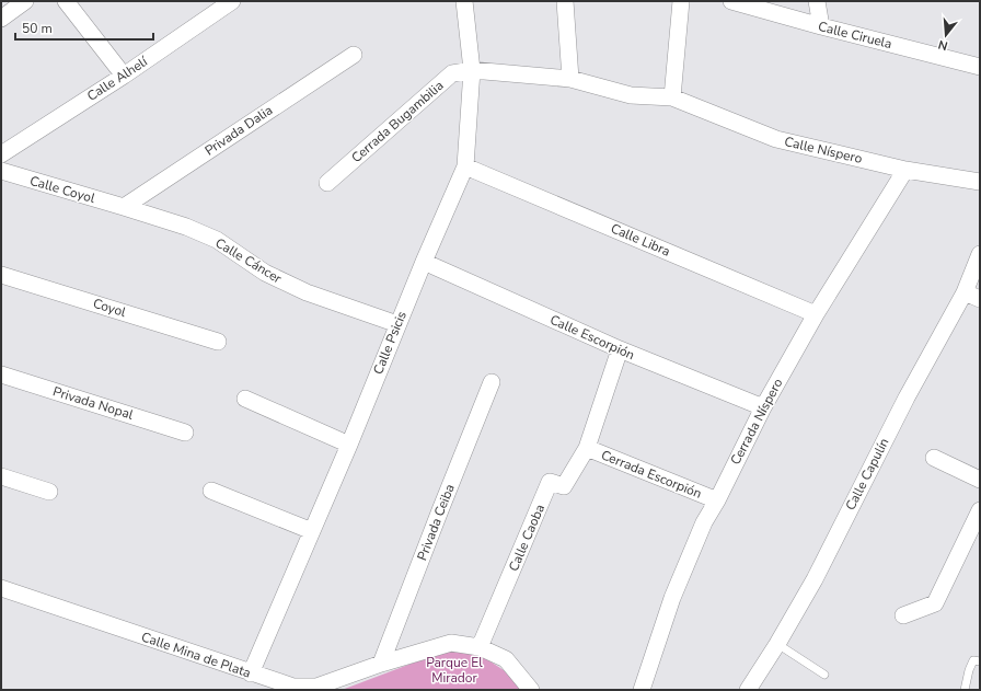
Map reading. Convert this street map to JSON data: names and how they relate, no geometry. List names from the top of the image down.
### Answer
{
  "streets": {
    "street": [
      "Calle Ciruela",
      "Calle Alhelí",
      "Cerrada Bugambilia",
      "Privada Dalia",
      "Calle Níspero",
      "Calle Coyol",
      "Calle Libra",
      "Calle Cáncer",
      "Coyol",
      "Calle Escorpión",
      "Calle Psicis",
      "Privada Nopal",
      "Cerrada Níspero",
      "Cerrada Escorpión",
      "Calle Capulín",
      "Privada Ceiba",
      "Calle Caoba",
      "Calle Mina de Plata"
    ]
  },
  "crossings": [
    ["Cerrada Bugambilia", "Calle Níspero"],
    ["Cerrada Bugambilia", "Calle Psicis"],
    ["Privada Dalia", "Calle Coyol"],
    ["Privada Dalia", "Calle Cáncer"],
    ["Calle Níspero", "Cerrada Níspero"],
    ["Calle Coyol", "Calle Cáncer"],
    ["Calle Libra", "Calle Psicis"],
    ["Calle Libra", "Cerrada Níspero"],
    ["Calle Cáncer", "Calle Psicis"],
    ["Calle Escorpión", "Calle Psicis"],
    ["Calle Escorpión", "Cerrada Níspero"],
    ["Calle Psicis", "Calle Mina de Plata"],
    ["Cerrada Níspero", "Cerrada Escorpión"],
    ["Cerrada Escorpión", "Calle Caoba"],
    ["Privada Ceiba", "Calle Mina de Plata"],
    ["Calle Caoba", "Calle Mina de Plata"]
  ],
  "parks": ["Parque El Mirador"],
  "scale_bar": "50 m",
  "north": "bottom"
}
